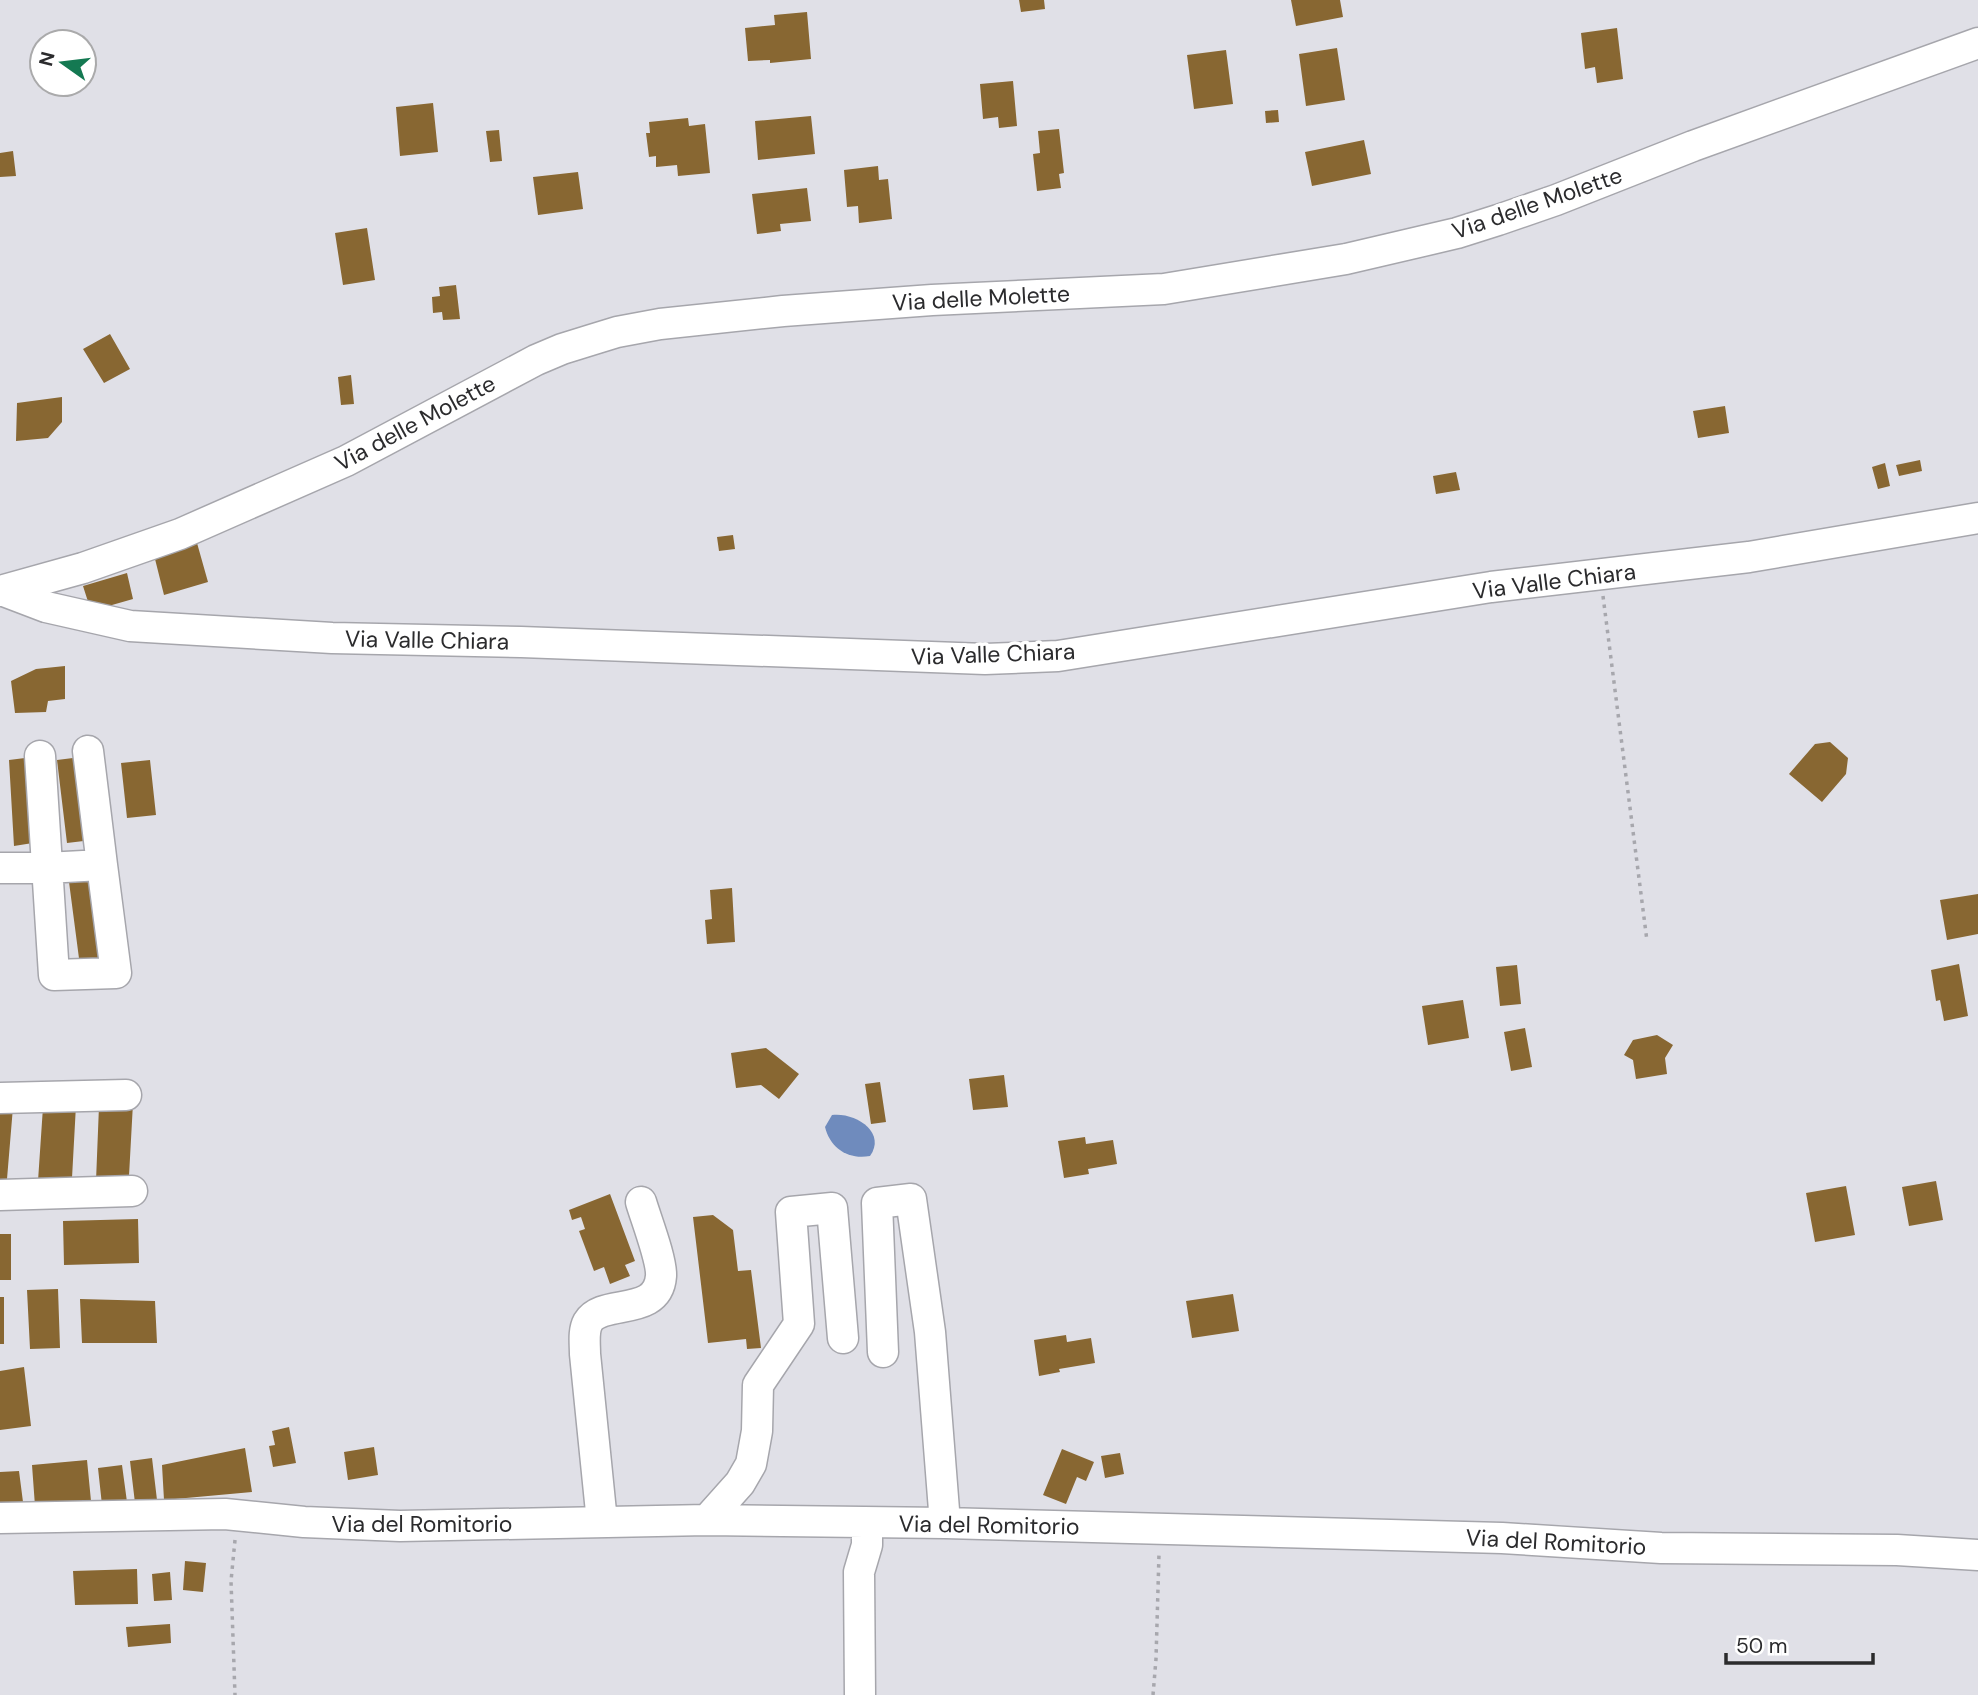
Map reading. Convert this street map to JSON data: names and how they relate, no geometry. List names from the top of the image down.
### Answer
{
  "streets": {
    "street": ["Via delle Molette", "Via Valle Chiara", "Via del Romitorio"]
  },
  "crossings": [
    ["Via delle Molette", "Via Valle Chiara"]
  ],
  "scale_bar": "50 m",
  "north": "left"
}
